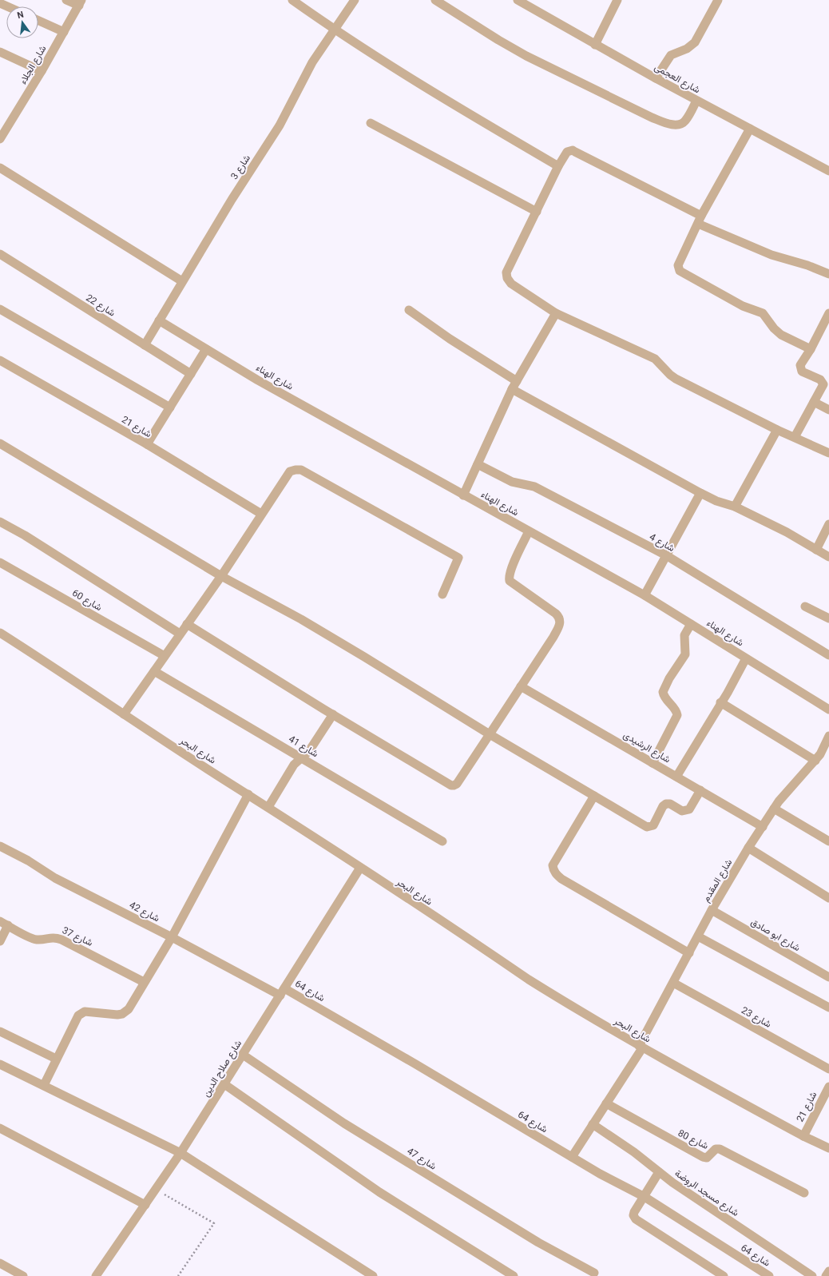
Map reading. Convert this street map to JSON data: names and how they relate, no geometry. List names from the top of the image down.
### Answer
{
  "streets": {
    "street": [
      "شارع الجلاء",
      "شارع العجمى",
      "شارع 3",
      "شارع 22",
      "شارع الهناء",
      "شارع 21",
      "شارع 4",
      "شارع 60",
      "شارع 41",
      "شارع الرشيدى",
      "شارع البحر",
      "شارع المقدم",
      "شارع 42",
      "شارع ابو صادق",
      "شارع 37",
      "شارع 64",
      "شارع 23",
      "شارع صلاح الدين",
      "شارع 80",
      "شارع 47",
      "شارع مسجد الروضة"
    ]
  },
  "crossings": [
    ["شارع 3", "شارع 22"],
    ["شارع 3", "شارع الهناء"],
    ["شارع 21", "شارع البحر"],
    ["شارع الرشيدى", "شارع المقدم"],
    ["شارع البحر", "شارع المقدم"],
    ["شارع البحر", "شارع صلاح الدين"],
    ["شارع المقدم", "شارع ابو صادق"],
    ["شارع المقدم", "شارع 64"],
    ["شارع المقدم", "شارع 23"],
    ["شارع المقدم", "شارع 80"],
    ["شارع المقدم", "شارع مسجد الروضة"],
    ["شارع 42", "شارع 64"],
    ["شارع 42", "شارع صلاح الدين"],
    ["شارع 64", "شارع صلاح الدين"],
    ["شارع صلاح الدين", "شارع 47"]
  ],
  "north": "top"
}
